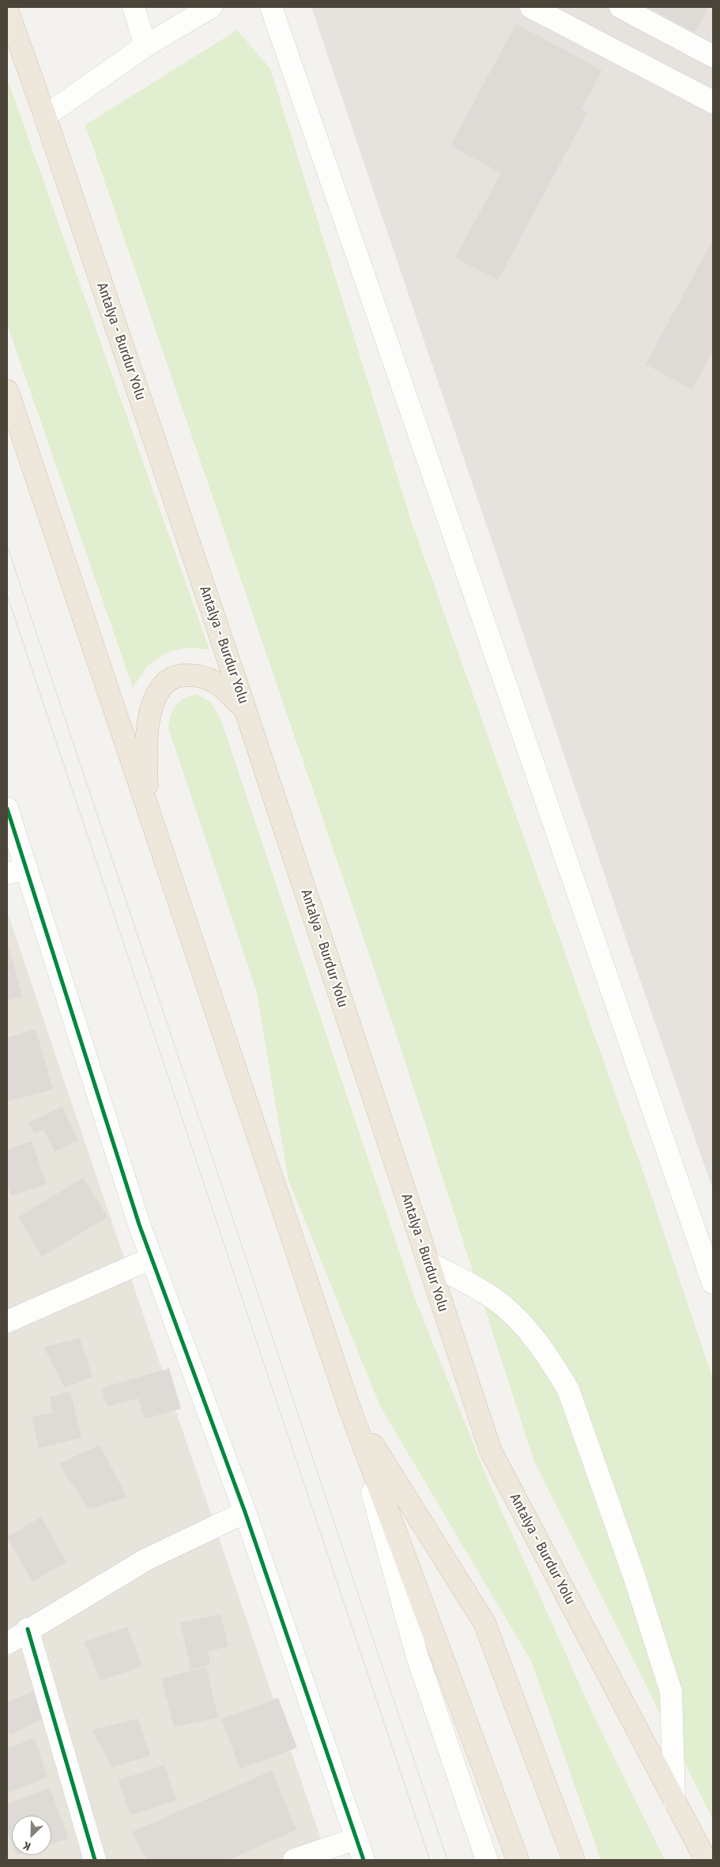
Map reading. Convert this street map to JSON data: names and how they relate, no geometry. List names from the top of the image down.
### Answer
{
  "streets": {
    "highway": ["Antalya - Burdur Yolu"]
  },
  "north": "bottom left"
}
